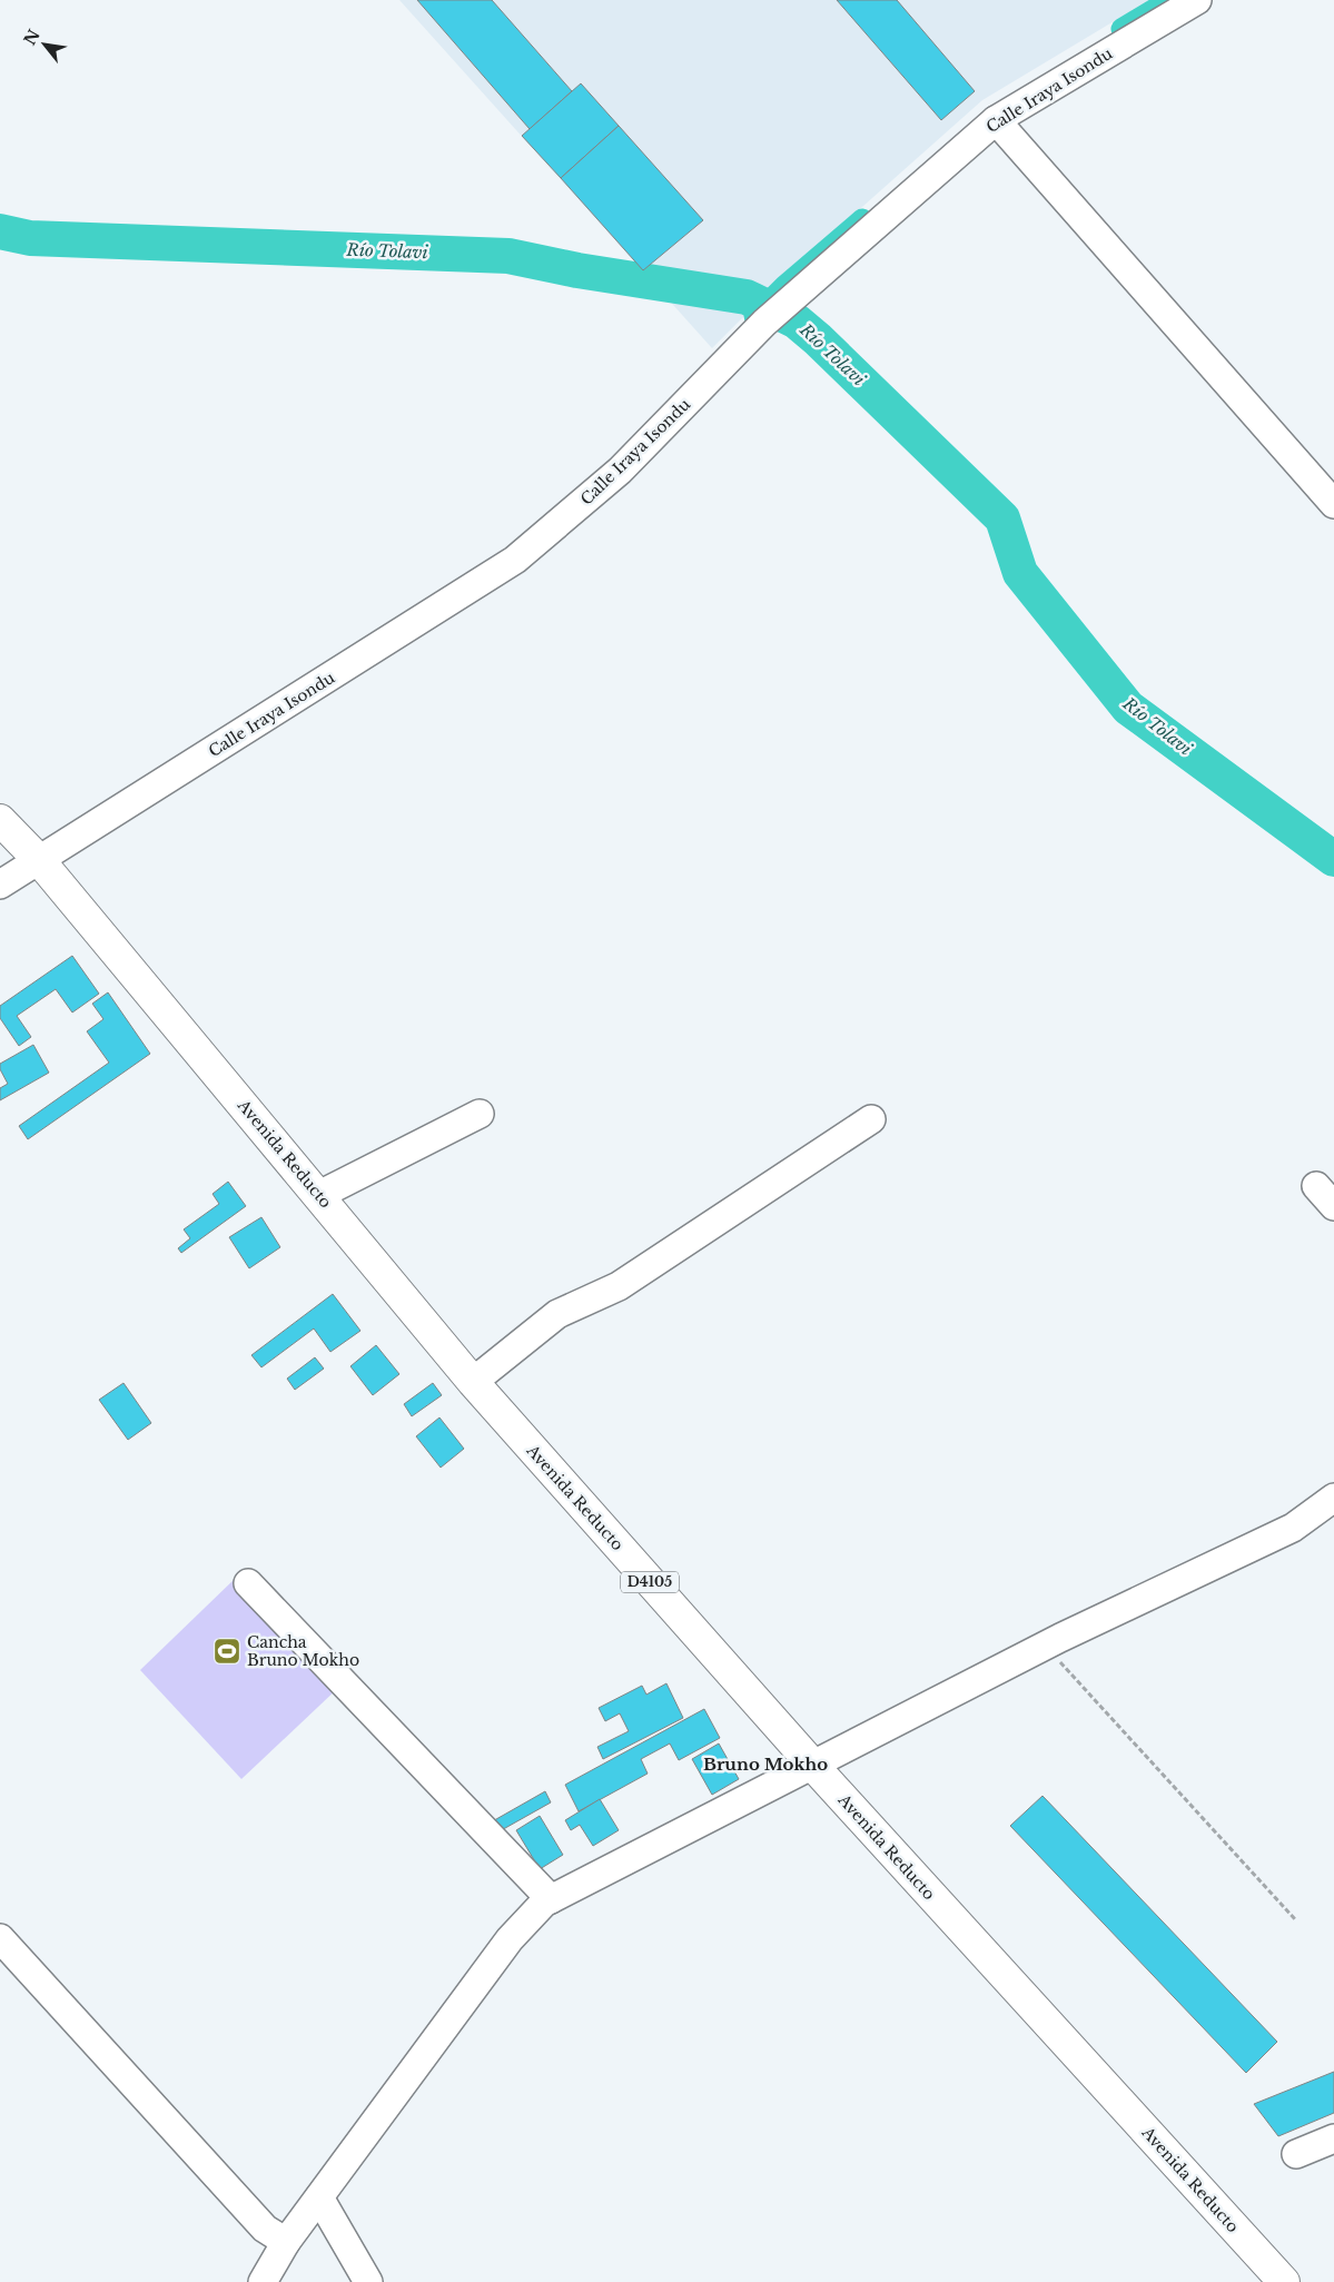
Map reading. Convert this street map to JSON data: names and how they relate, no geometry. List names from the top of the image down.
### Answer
{
  "streets": {
    "main road": ["Avenida Reducto", "D4105"],
    "street": ["Calle Iraya Isondu"]
  },
  "crossings": [
    ["Calle Iraya Isondu", "Avenida Reducto"]
  ],
  "districts": ["Bruno Mokho"],
  "water": ["Río Tolavi"],
  "places": {
    "sports": ["Cancha Bruno Mokho"]
  },
  "north": "top left"
}
